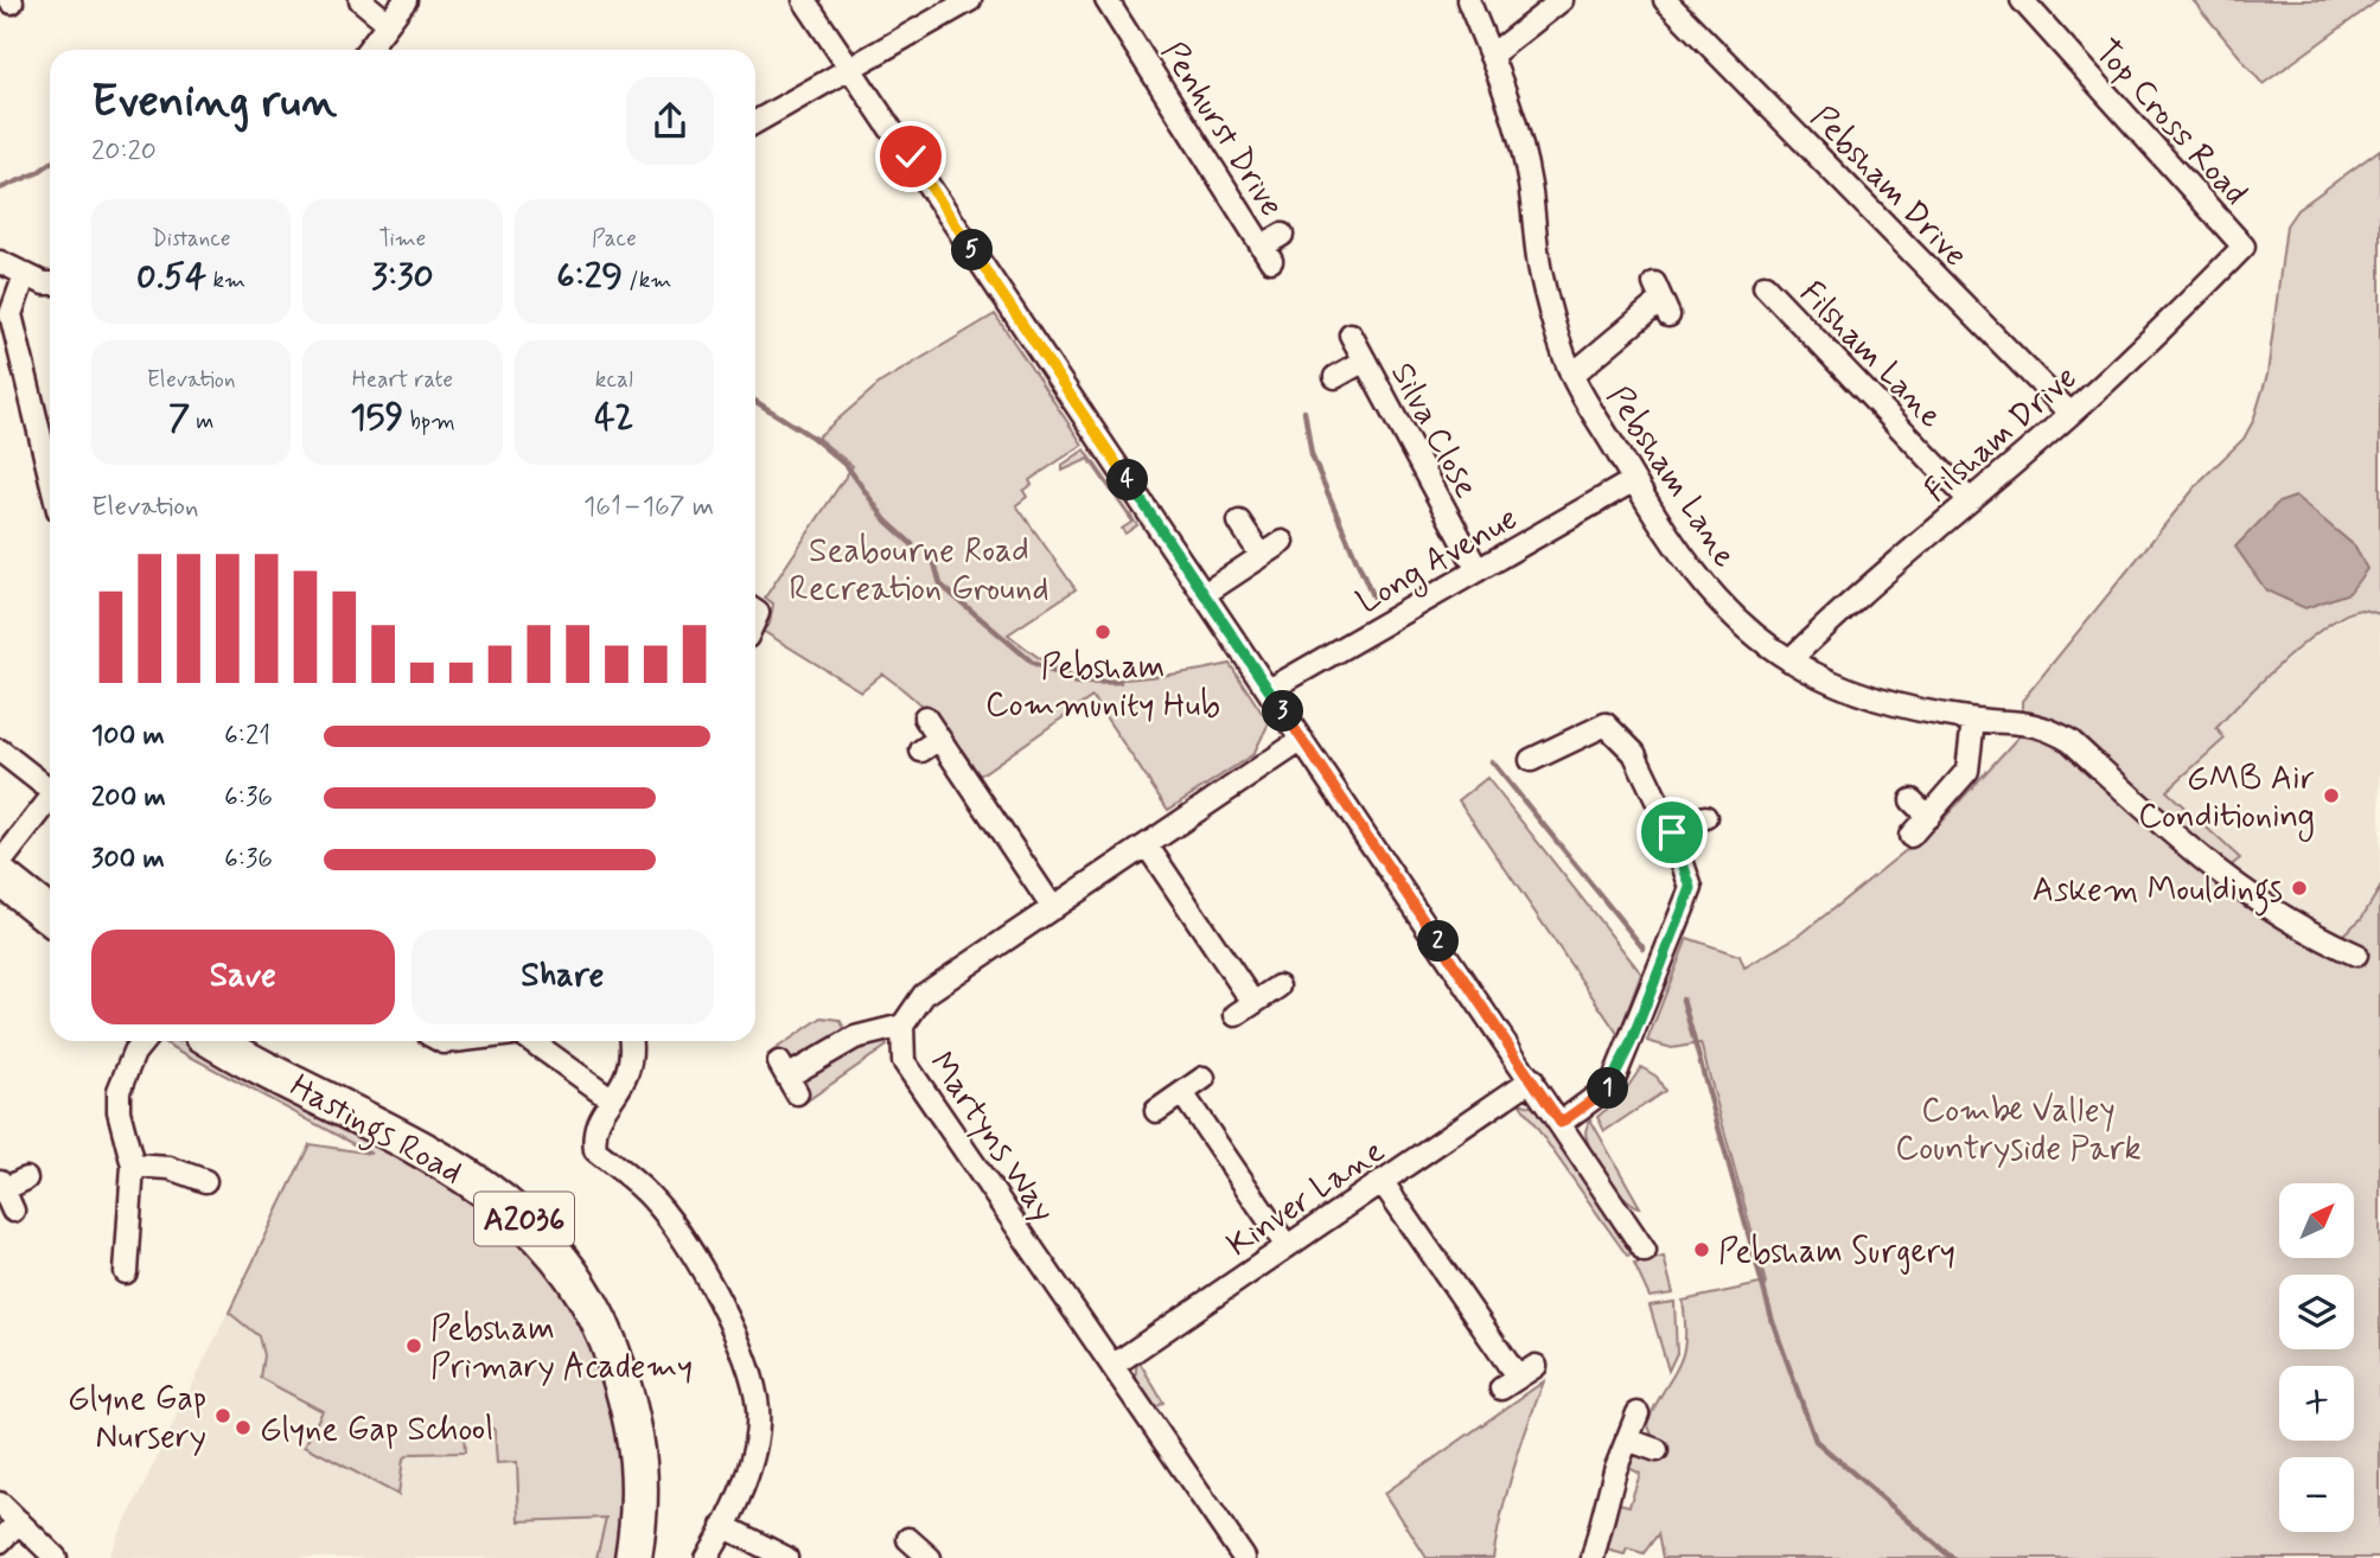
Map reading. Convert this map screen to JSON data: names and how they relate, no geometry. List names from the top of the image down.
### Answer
{
  "streets": {
    "main road": ["Hastings Road", "A2036"],
    "street": [
      "Top Cross Road",
      "Penhurst Drive",
      "Pebsham Drive",
      "Filsham Lane",
      "Silva Close",
      "Filsham Drive",
      "Pebsham Lane",
      "Long Avenue",
      "Martyns Way",
      "Kinver Lane"
    ]
  },
  "crossings": [
    ["Top Cross Road", "Filsham Drive"],
    ["Pebsham Drive", "Filsham Drive"],
    ["Filsham Lane", "Filsham Drive"],
    ["Silva Close", "Long Avenue"],
    ["Filsham Drive", "Pebsham Lane"],
    ["Pebsham Lane", "Long Avenue"],
    ["Martyns Way", "Kinver Lane"]
  ],
  "parks": ["Seabourne Road Recreation Ground", "Combe Valley Countryside Park"],
  "places": [
    "Pebsham Community Hub",
    "GMB Air Conditioning",
    "Askem Mouldings",
    "Pebsham Surgery",
    "Pebsham Primary Academy",
    "Glyne Gap Nursery",
    "Glyne Gap School"
  ],
  "north": "top right",
  "page": {
    "heading": ["Evening run", "20:20"],
    "stats": [
      ["Distance", "0.54 km"],
      ["Time", "3:30"],
      ["Pace", "6:29 /km"],
      ["Elevation", "7 m"],
      ["Heart rate", "159 bpm"],
      ["kcal", "42"]
    ],
    "pins": [
      "5",
      "4",
      "3",
      "2",
      "1"
    ],
    "chart": ["Elevation", "161–167 m"],
    "list": [
      {
        "name": "100 m",
        "note": "6:21"
      },
      {
        "name": "200 m",
        "note": "6:36"
      },
      {
        "name": "300 m",
        "note": "6:36"
      }
    ],
    "buttons": ["Save", "Share"],
    "map_buttons": ["+", "−"]
  }
}
